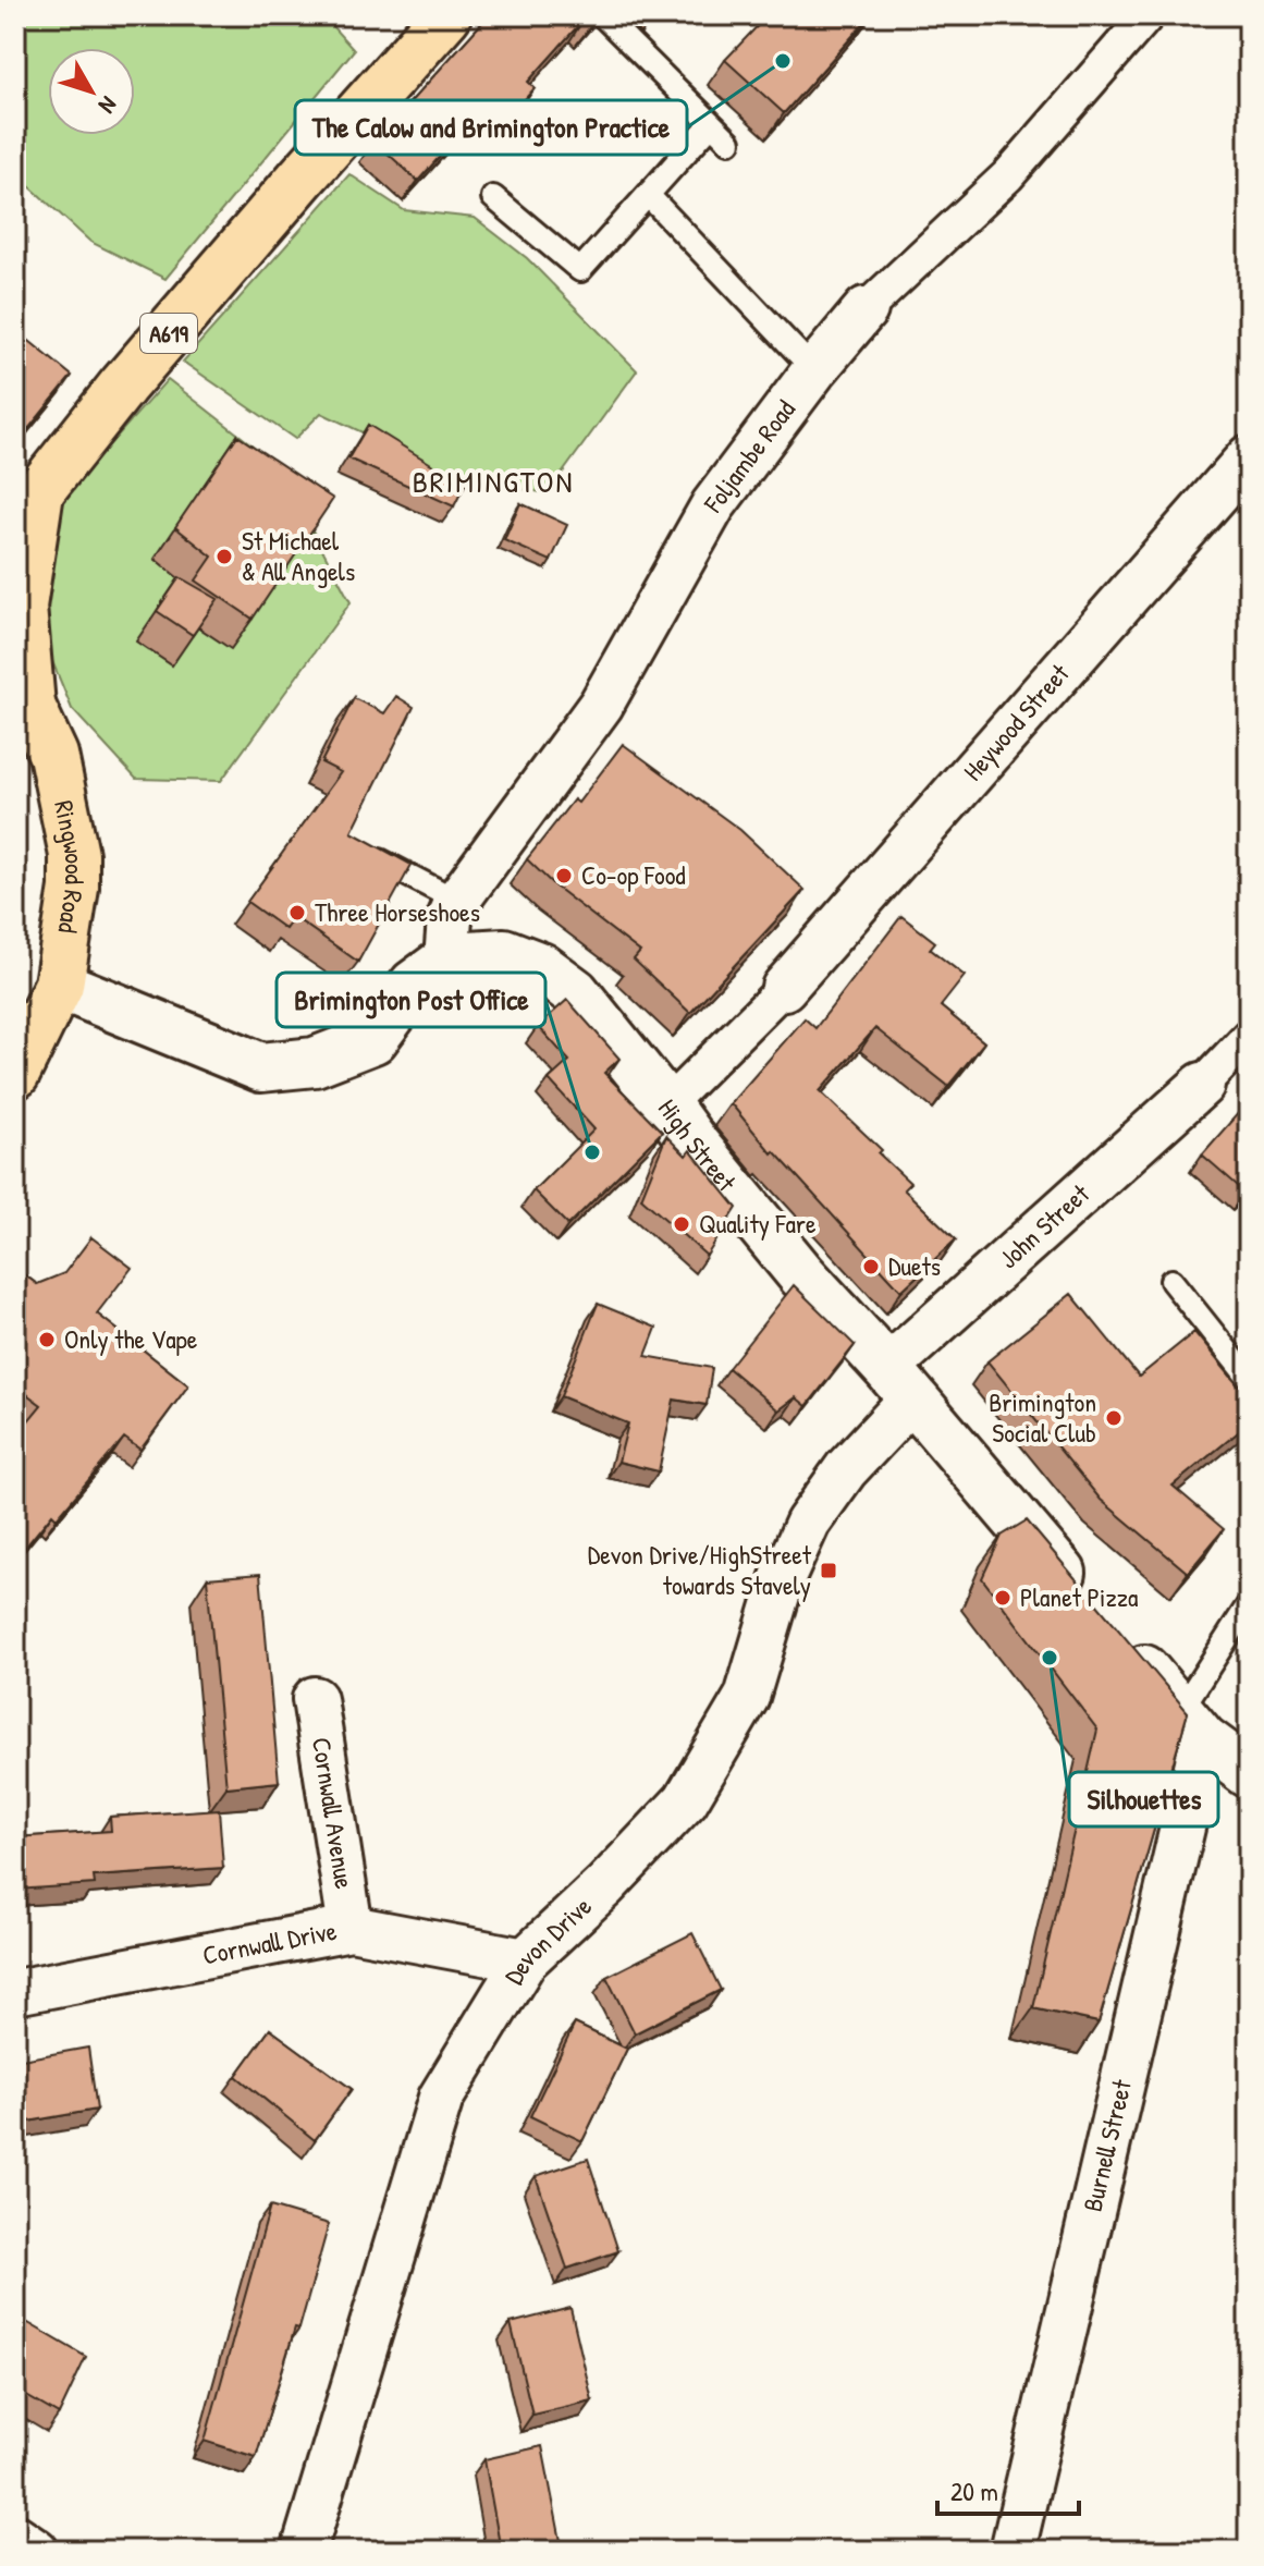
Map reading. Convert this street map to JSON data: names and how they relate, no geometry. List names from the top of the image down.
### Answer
{
  "streets": {
    "highway": ["A619", "Ringwood Road"],
    "street": [
      "Foljambe Road",
      "Heywood Street",
      "High Street",
      "John Street",
      "Cornwall Avenue",
      "Cornwall Drive",
      "Devon Drive",
      "Burnell Street"
    ]
  },
  "crossings": [
    ["A619", "Ringwood Road"],
    ["Foljambe Road", "High Street"],
    ["Ringwood Road", "High Street"],
    ["High Street", "John Street"],
    ["High Street", "Devon Drive"],
    ["High Street", "Burnell Street"],
    ["John Street", "Devon Drive"],
    ["Cornwall Avenue", "Cornwall Drive"],
    ["Cornwall Drive", "Devon Drive"]
  ],
  "districts": ["BRIMINGTON"],
  "places": {
    "other": [
      "The Calow and Brimington Practice",
      "St Michael & All Angels",
      "Co-op Food",
      "Three Horseshoes",
      "Brimington Post Office",
      "Quality Fare",
      "Duets",
      "Only the Vape",
      "Brimington Social Club",
      "Planet Pizza",
      "Silhouettes"
    ],
    "transit": ["Devon Drive/HighStreet towards Stavely"]
  },
  "scale_bar": "20 m",
  "north": "bottom right"
}
